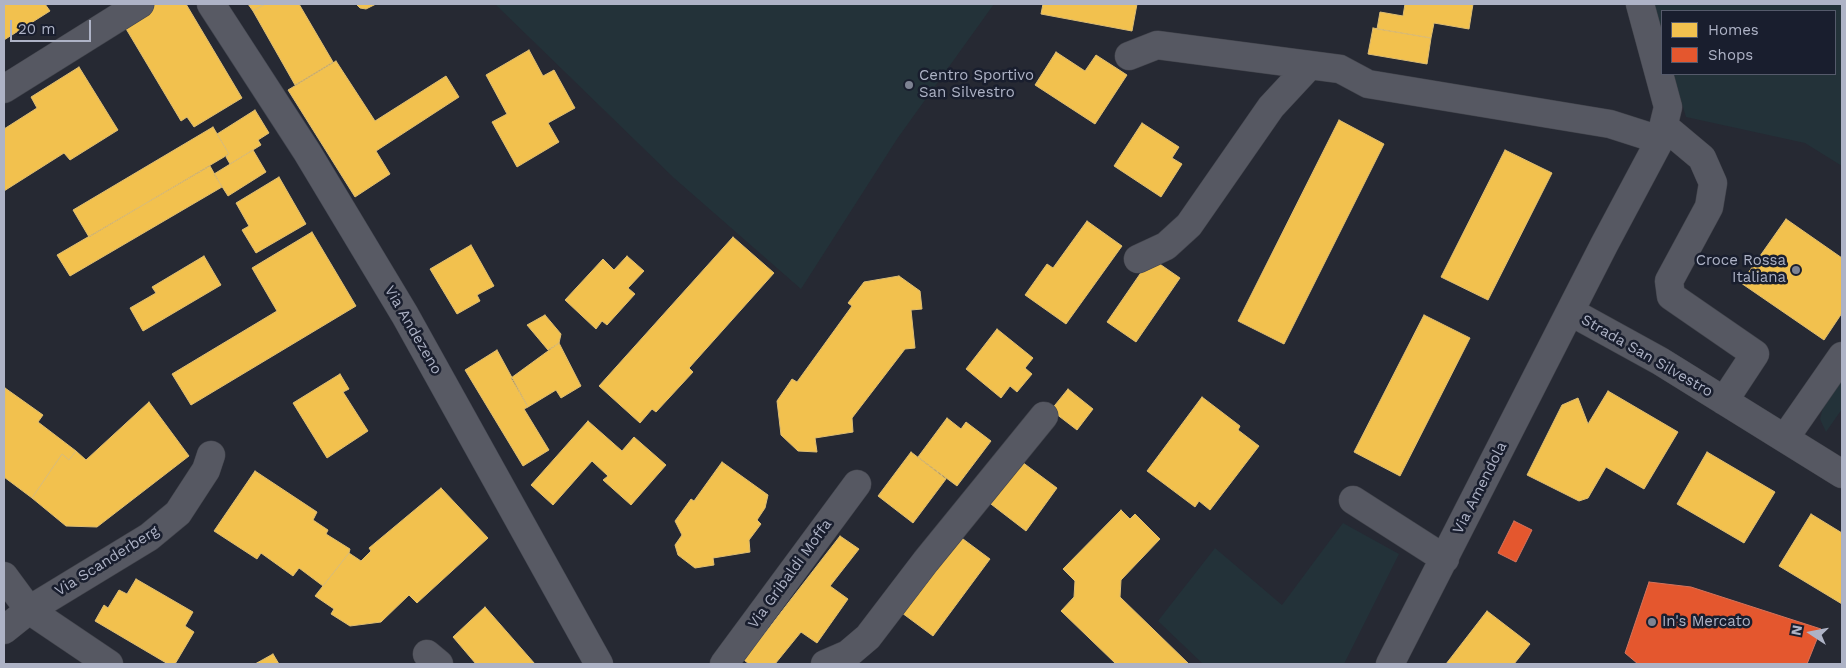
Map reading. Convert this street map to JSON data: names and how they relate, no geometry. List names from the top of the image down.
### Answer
{
  "streets": {
    "main road": ["Via Andezeno"],
    "street": [
      "Strada San Silvestro",
      "Via Amendola",
      "Via Scanderberg",
      "Via Gribaldi Moffa"
    ]
  },
  "crossings": [
    ["Strada San Silvestro", "Via Amendola"]
  ],
  "places": ["Centro Sportivo San Silvestro", "Croce Rossa Italiana", "In's Mercato"],
  "legend": ["Homes", "Shops"],
  "scale_bar": "20 m",
  "north": "left"
}
